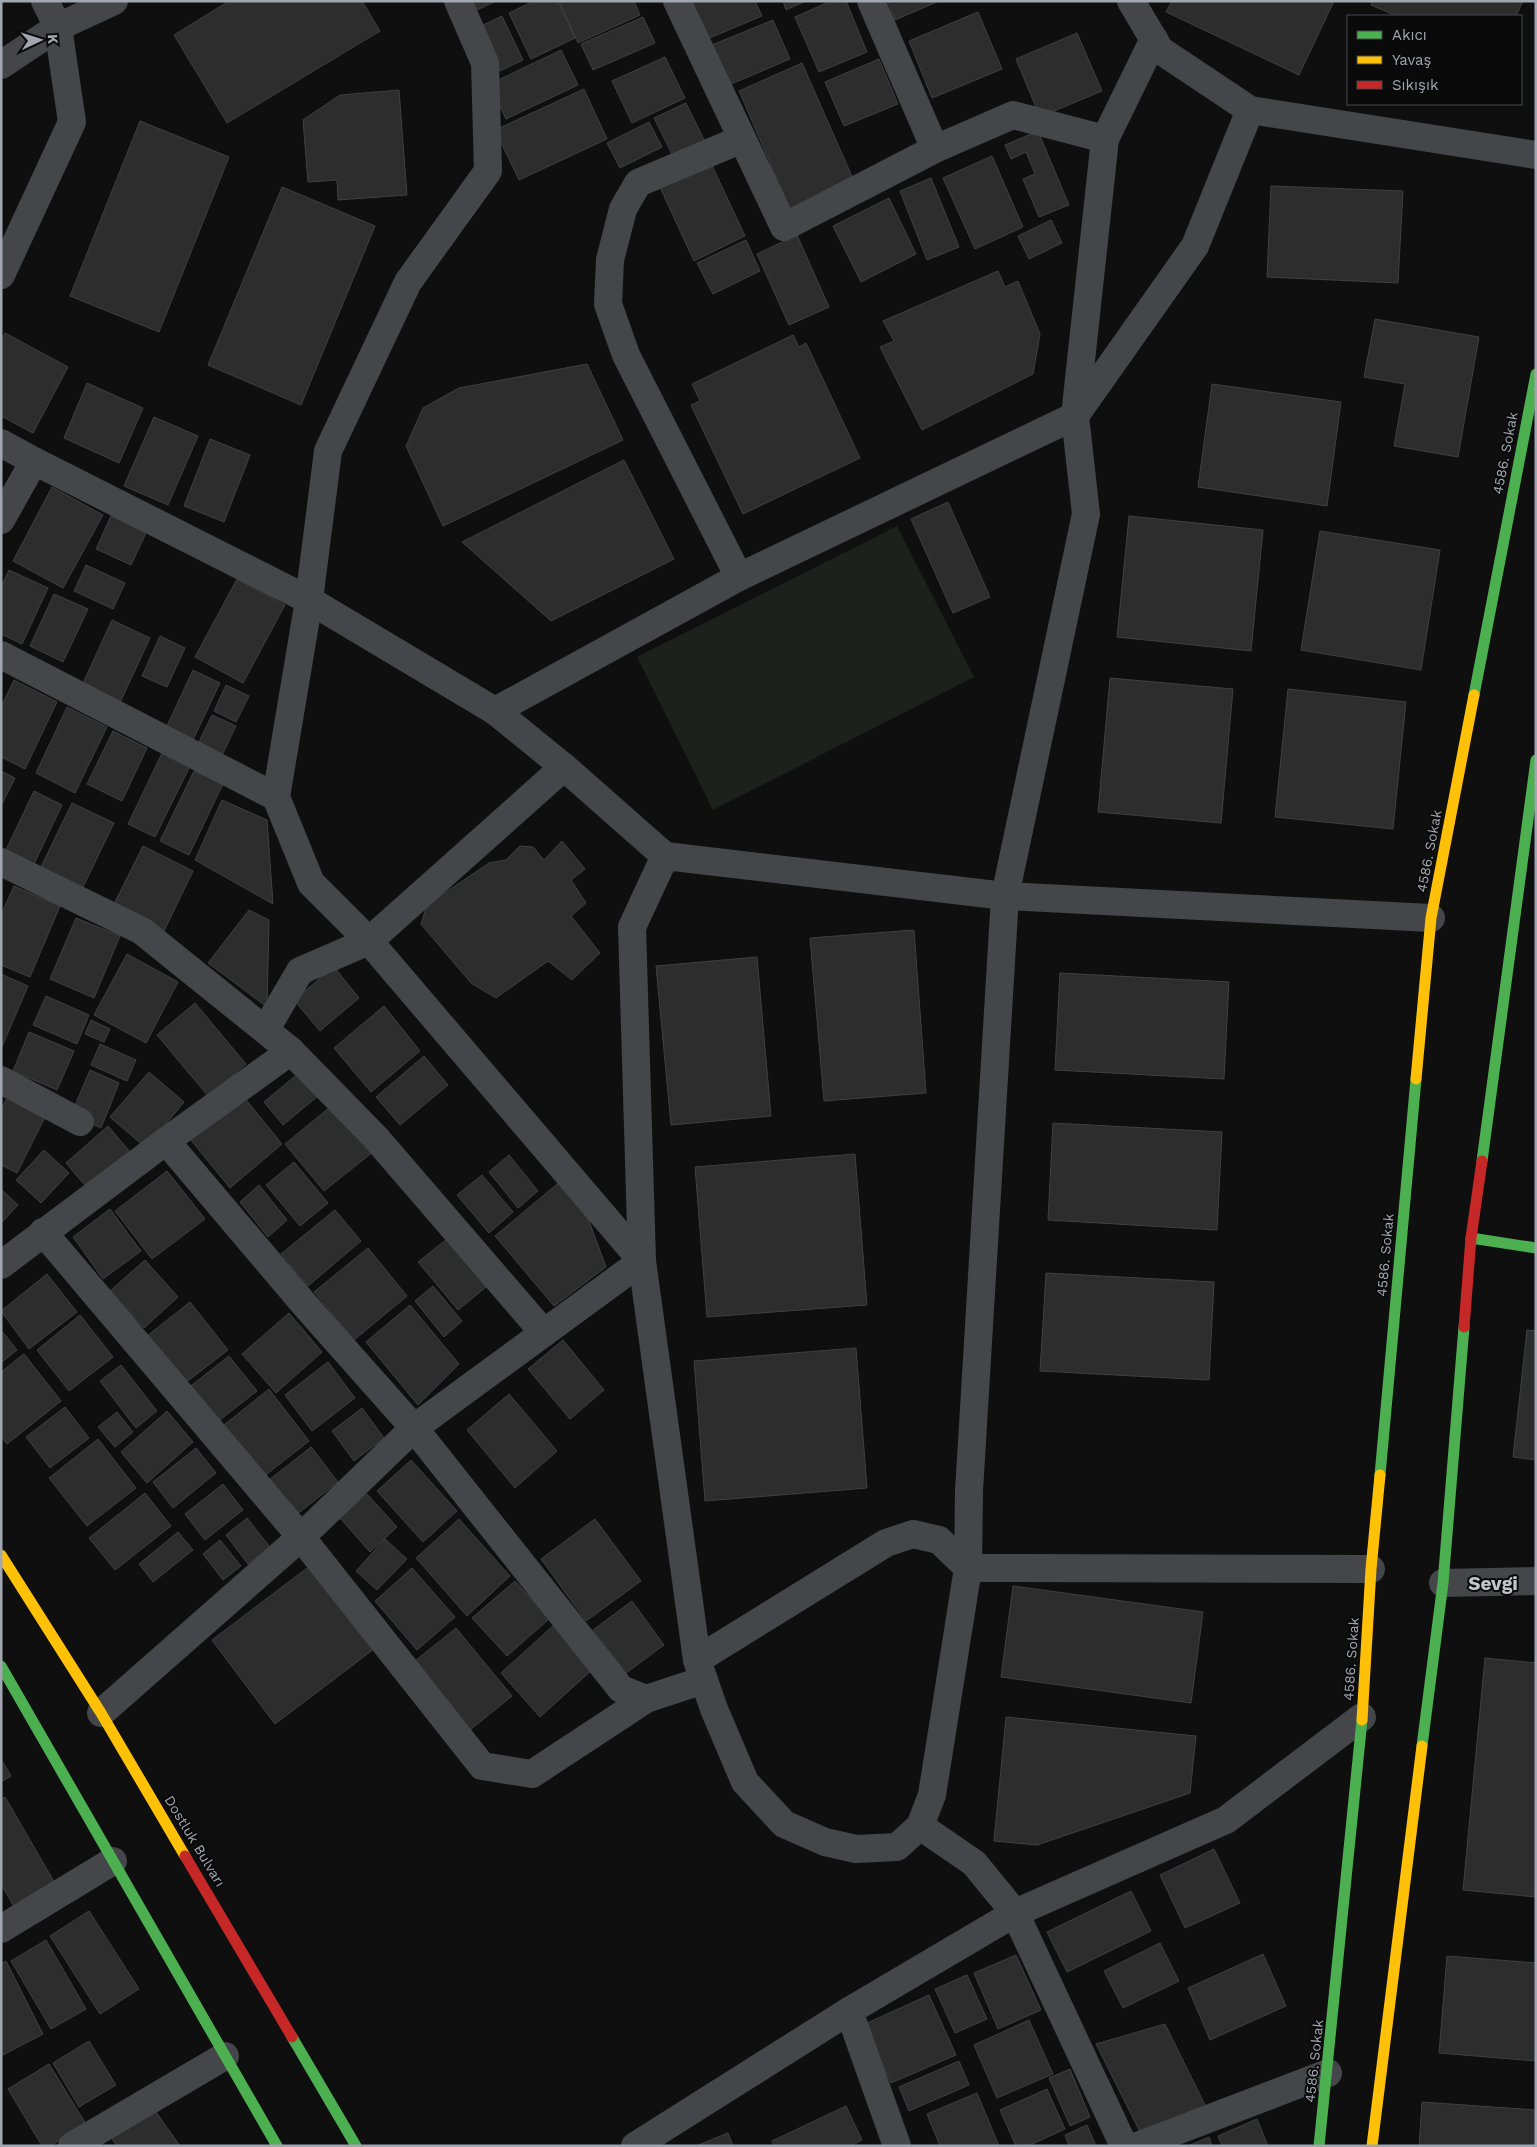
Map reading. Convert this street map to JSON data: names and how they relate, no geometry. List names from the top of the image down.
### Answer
{
  "streets": {
    "main road": ["4586. Sokak", "Dostluk Bulvarı"]
  },
  "districts": ["Sevgi"],
  "legend": ["Akıcı", "Yavaş", "Sıkışık"],
  "north": "right"
}
